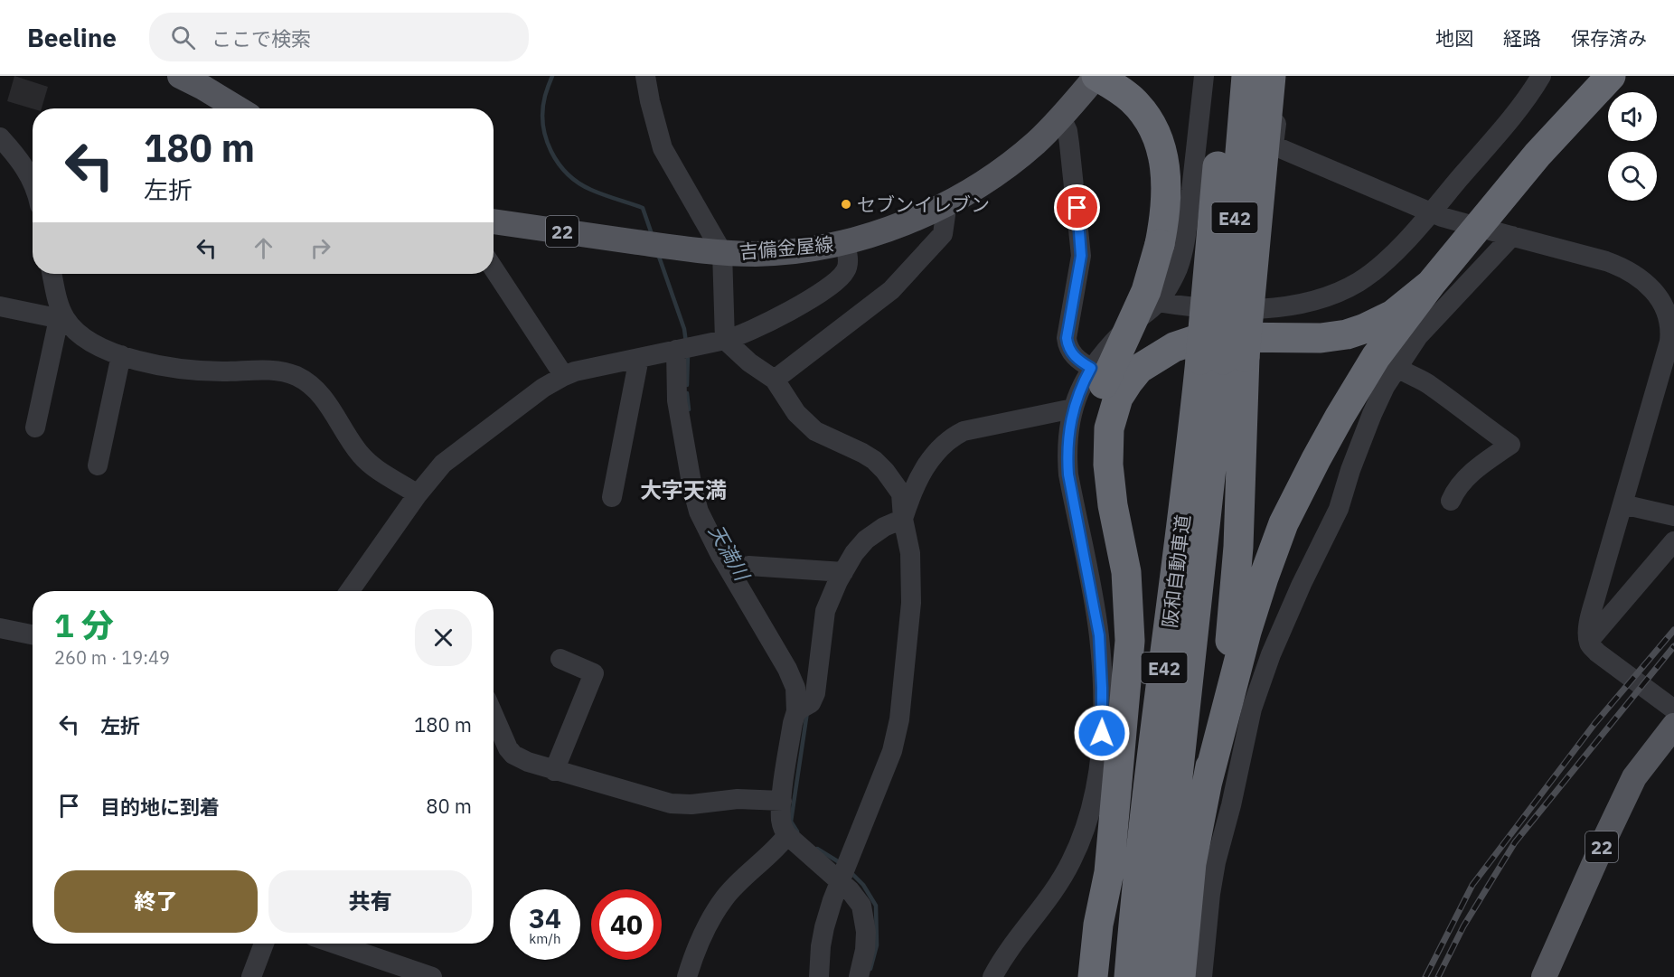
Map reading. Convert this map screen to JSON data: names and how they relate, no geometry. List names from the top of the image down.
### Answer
{
  "streets": {
    "highway": ["E42", "阪和自動車道"],
    "main road": ["22", "吉備金屋線"]
  },
  "crossings": [
    ["E42", "阪和自動車道"]
  ],
  "districts": ["大字天満"],
  "water": ["天満川"],
  "places": ["セブンイレブン"],
  "page": {
    "header": "Beeline",
    "search": "ここで検索",
    "nav": ["地図", "経路", "保存済み"],
    "turn": ["180 m", "左折"],
    "heading": ["1 分", "260 m · 19:49"],
    "list": [
      {
        "name": "左折",
        "value": "180 m"
      },
      {
        "name": "目的地に到着",
        "value": "80 m"
      }
    ],
    "buttons": ["終了", "共有"],
    "speed": "34 km/h",
    "limit": "40"
  }
}
